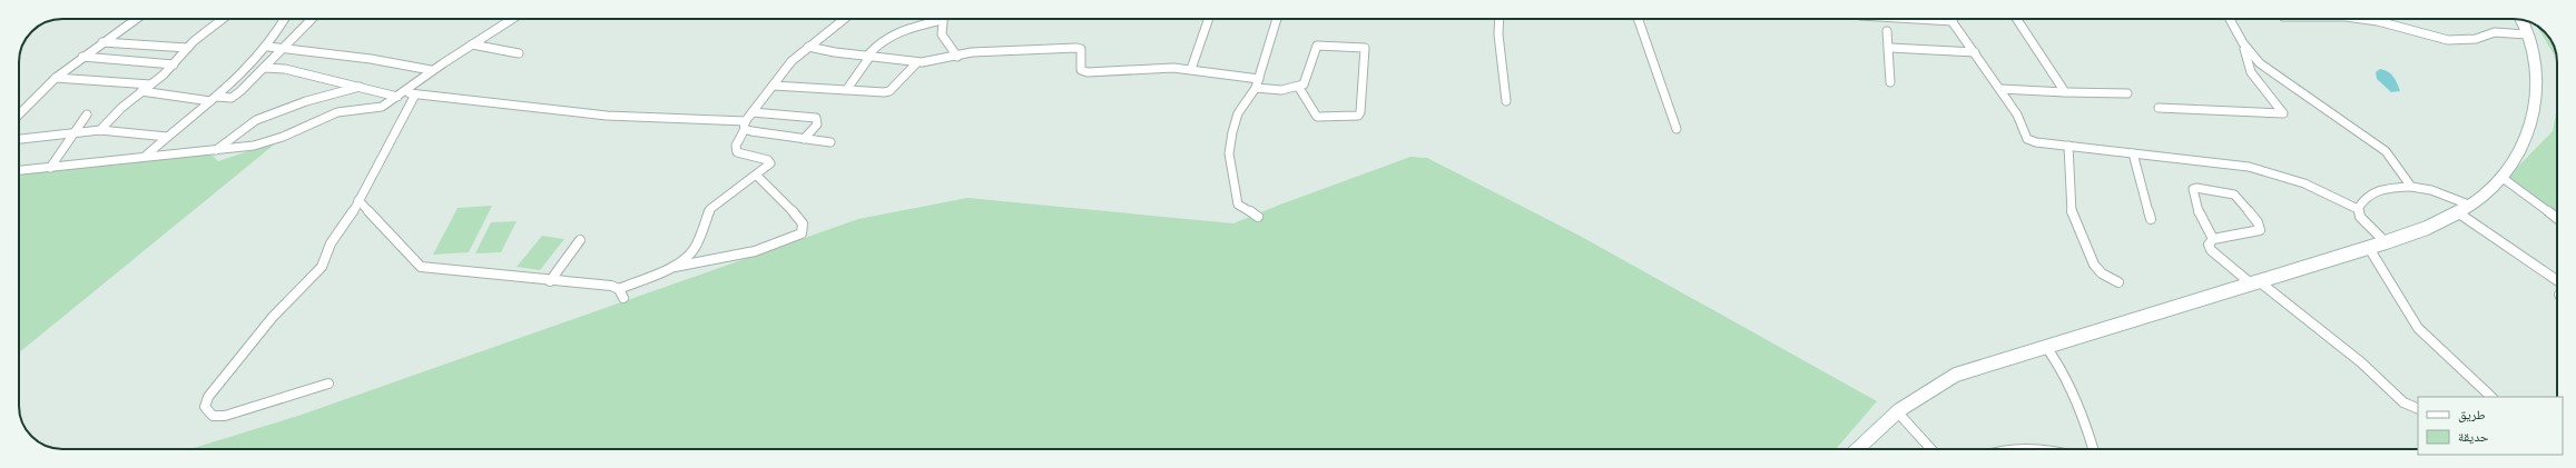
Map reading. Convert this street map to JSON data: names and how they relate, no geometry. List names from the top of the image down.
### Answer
{
  "legend": ["طريق", "حديقة"]
}
